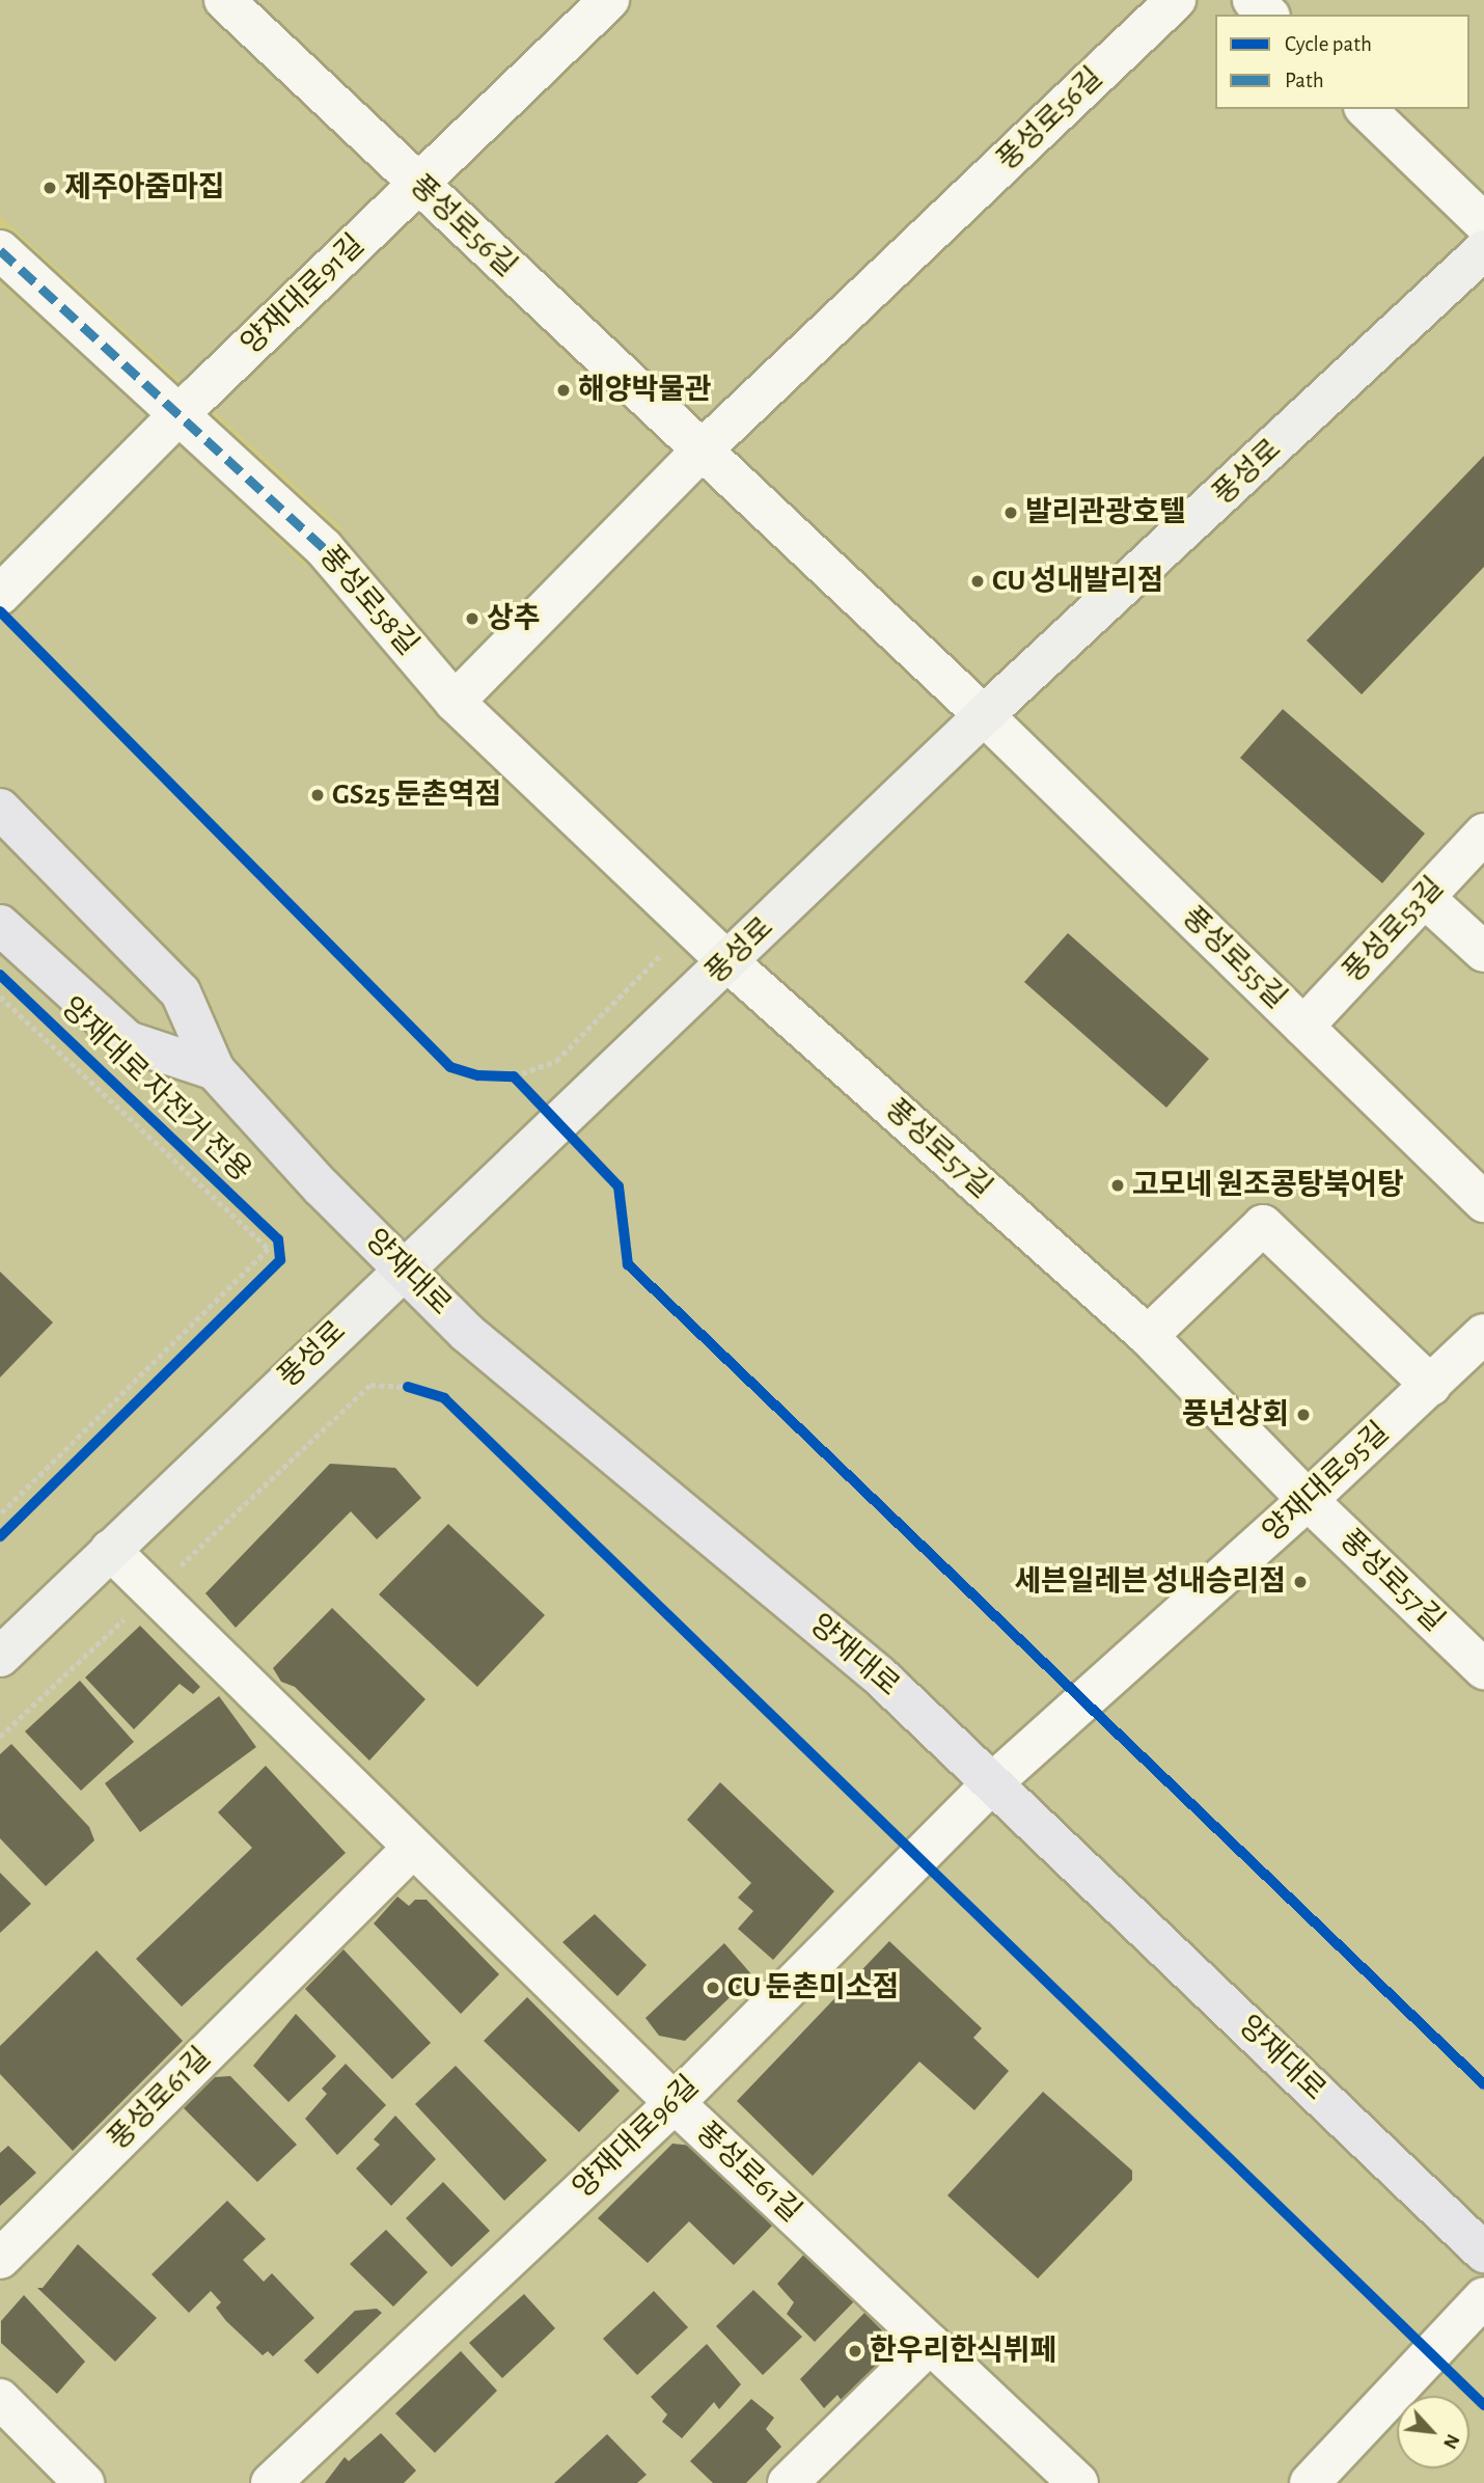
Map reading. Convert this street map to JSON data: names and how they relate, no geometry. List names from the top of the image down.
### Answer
{
  "streets": {
    "main road": ["양재대로"],
    "street": [
      "풍성로56길",
      "양재대로91길",
      "풍성로",
      "풍성로58길",
      "풍성로53길",
      "풍성로55길",
      "풍성로57길",
      "양재대로95길",
      "풍성로61길",
      "양재대로96길"
    ],
    "cycle path": ["양재대로 자전거 전용"]
  },
  "crossings": [
    ["풍성로56길", "양재대로91길"],
    ["풍성로56길", "풍성로"],
    ["풍성로56길", "풍성로58길"],
    ["풍성로56길", "풍성로55길"],
    ["양재대로91길", "풍성로58길"],
    ["풍성로", "풍성로58길"],
    ["풍성로", "풍성로55길"],
    ["풍성로", "풍성로57길"],
    ["풍성로", "양재대로"],
    ["풍성로", "풍성로61길"],
    ["풍성로58길", "풍성로57길"],
    ["풍성로53길", "풍성로55길"],
    ["풍성로57길", "양재대로95길"],
    ["양재대로", "양재대로95길"],
    ["양재대로", "양재대로96길"],
    ["양재대로95길", "양재대로96길"],
    ["풍성로61길", "양재대로96길"]
  ],
  "places": [
    "제주아줌마집",
    "해양박물관",
    "발리관광호텔",
    "CU 성내발리점",
    "상추",
    "GS25 둔촌역점",
    "고모네 원조콩탕북어탕",
    "풍년상회",
    "세븐일레븐 성내승리점",
    "CU 둔촌미소점",
    "한우리한식뷔페"
  ],
  "legend": ["Cycle path", "Path"],
  "north": "bottom right"
}
